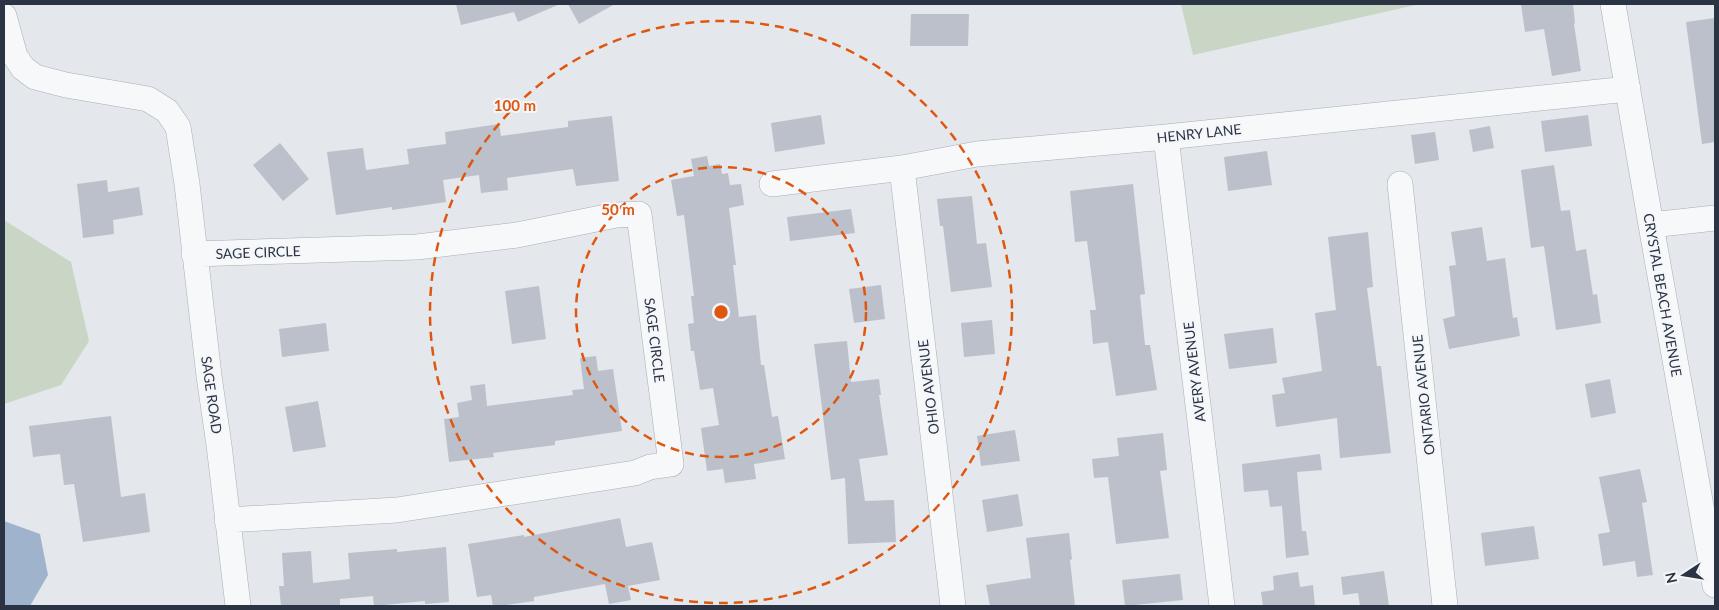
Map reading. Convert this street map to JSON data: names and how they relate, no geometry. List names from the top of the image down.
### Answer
{
  "streets": {
    "street": [
      "HENRY LANE",
      "SAGE CIRCLE",
      "CRYSTAL BEACH AVENUE",
      "AVERY AVENUE",
      "OHIO AVENUE",
      "SAGE ROAD",
      "ONTARIO AVENUE"
    ]
  },
  "crossings": [
    ["HENRY LANE", "CRYSTAL BEACH AVENUE"],
    ["HENRY LANE", "AVERY AVENUE"],
    ["HENRY LANE", "OHIO AVENUE"],
    ["SAGE CIRCLE", "SAGE ROAD"]
  ],
  "north": "left",
  "rings": ["100 m", "50 m"]
}
